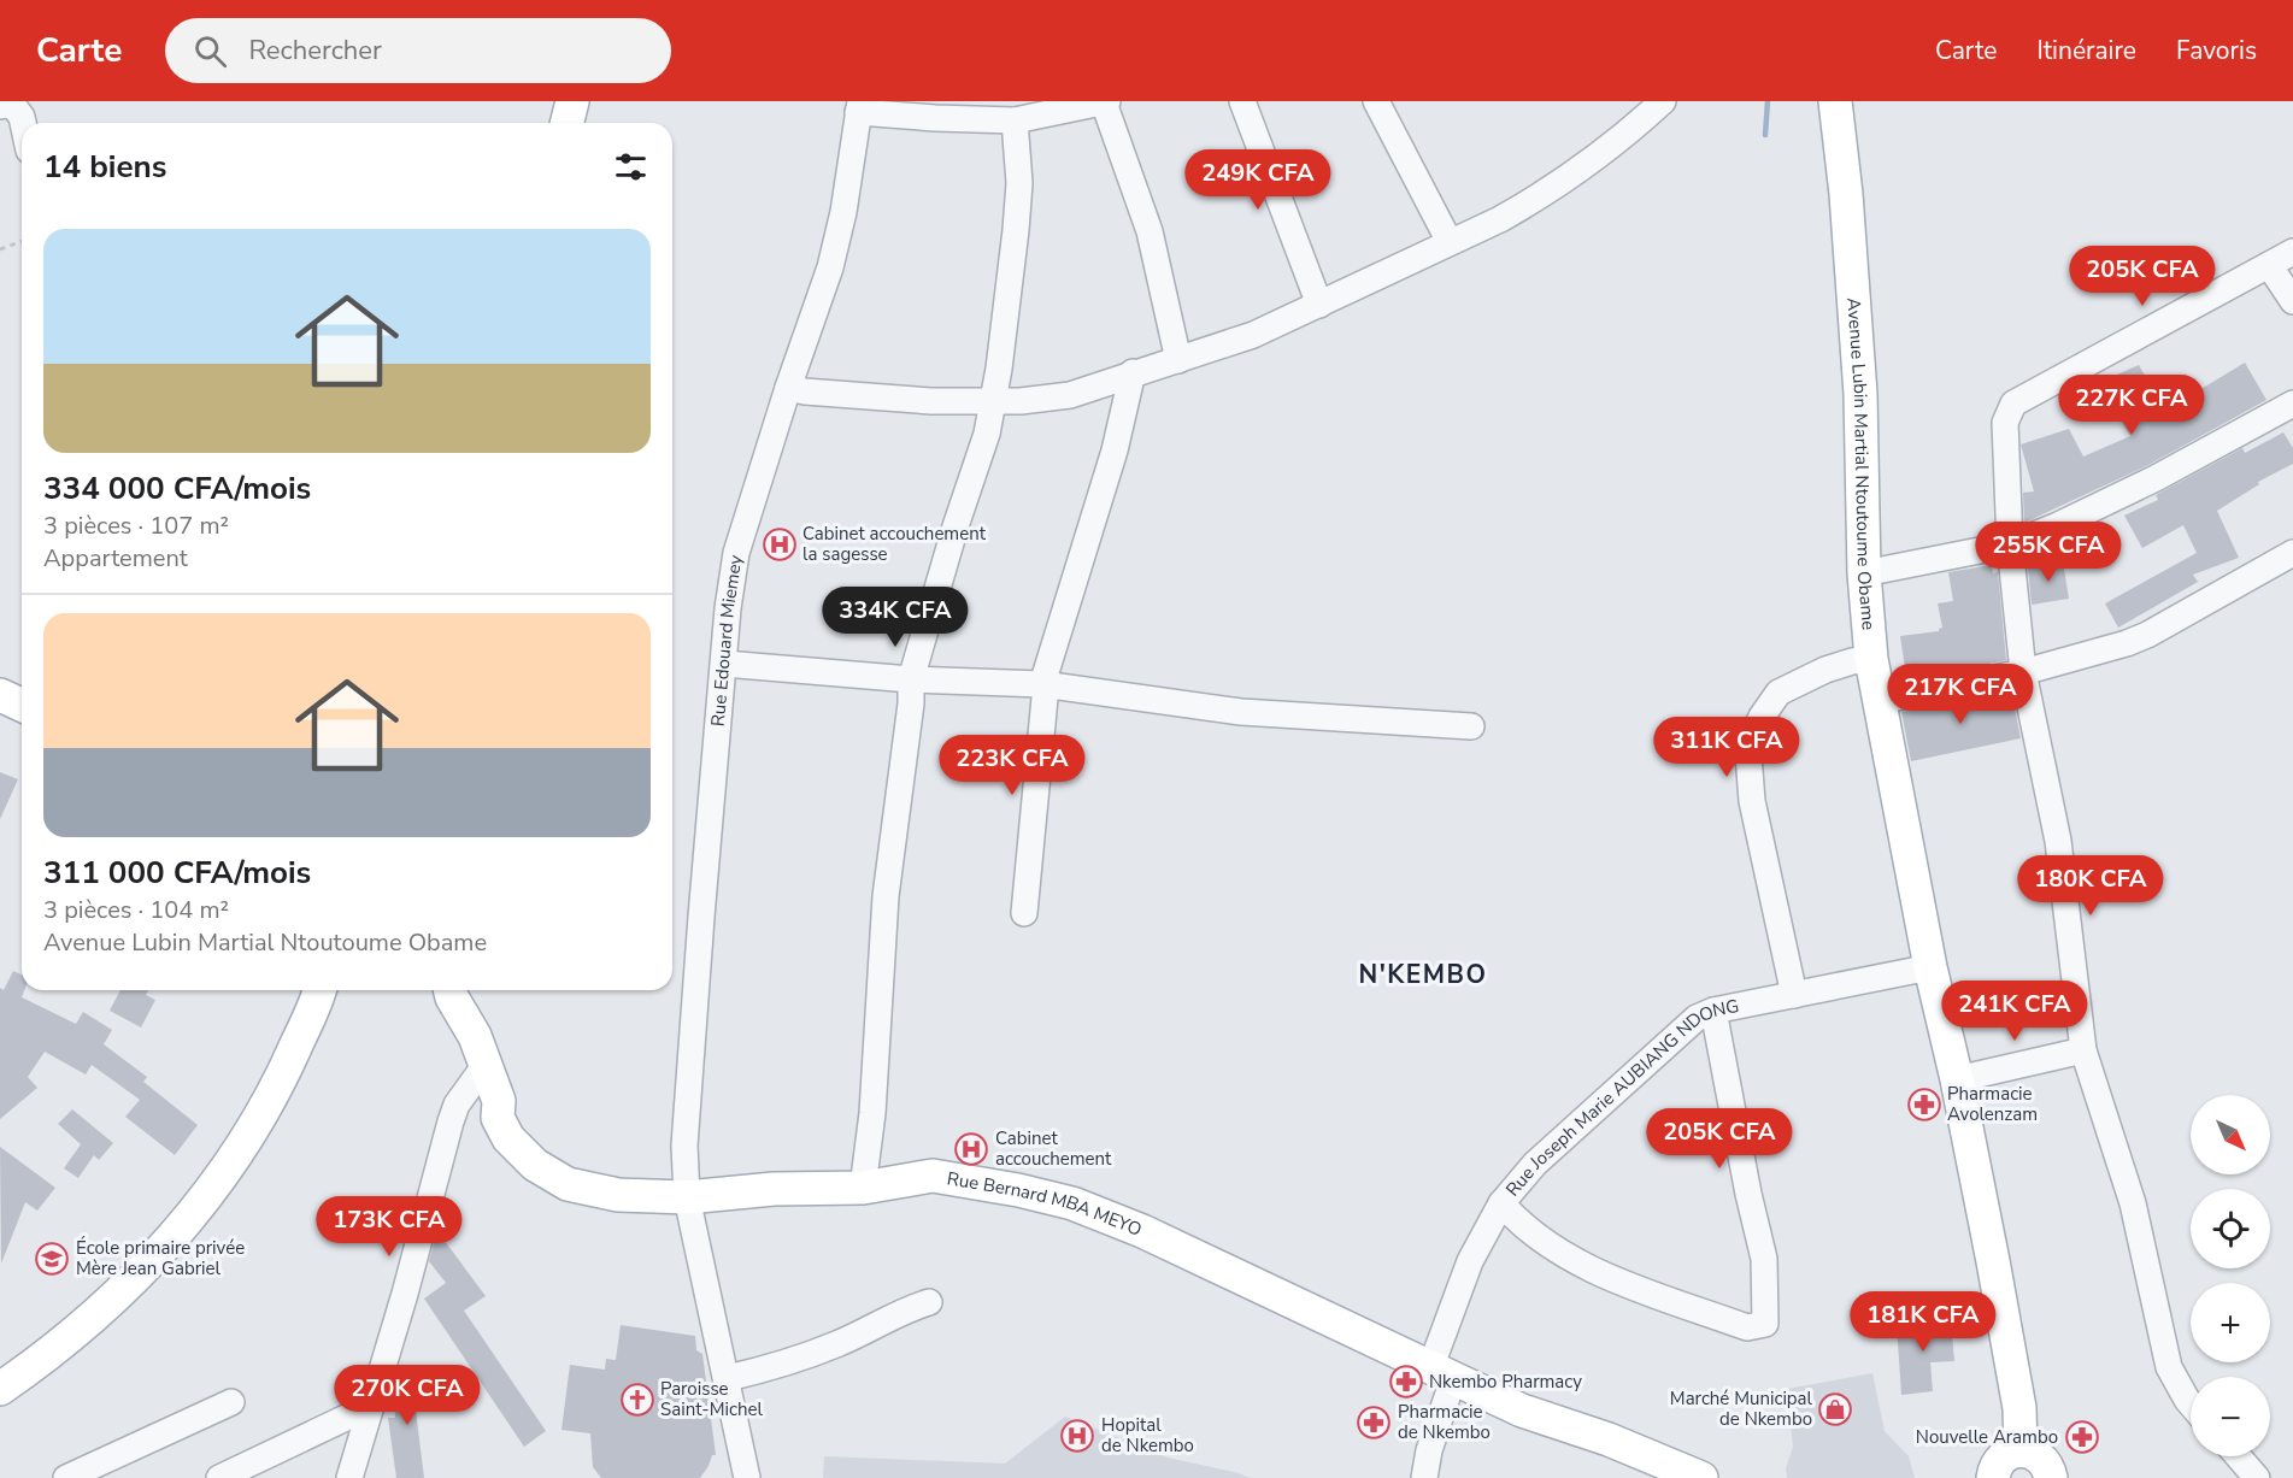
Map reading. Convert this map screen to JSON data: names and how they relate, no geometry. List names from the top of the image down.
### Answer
{
  "streets": {
    "main road": ["Avenue Lubin Martial Ntoutoume Obame", "Rue Bernard MBA MEYO"],
    "street": ["Rue Edouard Miemey", "Rue Joseph Marie AUBIANG NDONG"]
  },
  "crossings": [
    ["Avenue Lubin Martial Ntoutoume Obame", "Rue Joseph Marie AUBIANG NDONG"],
    ["Rue Edouard Miemey", "Rue Bernard MBA MEYO"],
    ["Rue Joseph Marie AUBIANG NDONG", "Rue Bernard MBA MEYO"]
  ],
  "districts": ["N'KEMBO"],
  "places": {
    "hospital": ["Cabinet accouchement la sagesse", "Cabinet accouchement", "Hopital de Nkembo"],
    "pharmacy": [
      "Pharmacie Avolenzam",
      "Nkembo Pharmacy",
      "Pharmacie de Nkembo",
      "Nouvelle Arambo"
    ],
    "school or university": ["École primaire privée Mère Jean Gabriel"],
    "church": ["Paroisse Saint-Michel"],
    "shop": ["Marché Municipal de Nkembo"]
  },
  "north": "bottom right",
  "page": {
    "header": "Carte",
    "search": "Rechercher",
    "nav": ["Carte", "Itinéraire", "Favoris"],
    "heading": "14 biens",
    "price": [
      "249K CFA",
      "205K CFA",
      "227K CFA",
      "255K CFA",
      "334K CFA",
      "217K CFA",
      "311K CFA",
      "223K CFA",
      "180K CFA",
      "241K CFA",
      "205K CFA",
      "173K CFA",
      "181K CFA",
      "270K CFA"
    ],
    "list": [
      {
        "name": "334 000 CFA/mois",
        "note": "3 pièces · 107 m² · Appartement"
      },
      {
        "name": "311 000 CFA/mois",
        "note": "3 pièces · 104 m² · Avenue Lubin Martial Ntoutoume Obame"
      }
    ],
    "map_buttons": ["+", "−"]
  }
}
